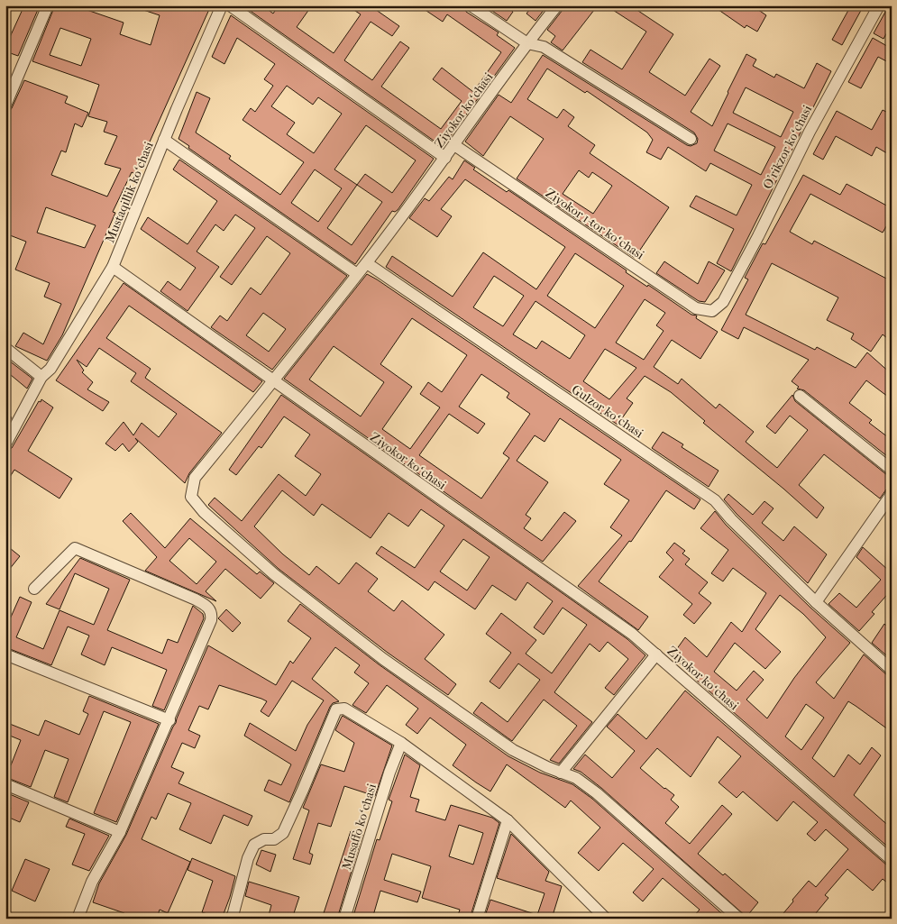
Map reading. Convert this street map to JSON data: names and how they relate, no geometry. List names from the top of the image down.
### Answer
{
  "streets": {
    "street": [
      "Ziyokor koʻchasi",
      "O'rikzor koʻchasi",
      "Mustaqillik koʻchasi",
      "Ziyokor 1-tor koʻchasi",
      "Gulzor koʻchasi",
      "Musaffo koʻchasi"
    ]
  },
  "crossings": [
    ["Ziyokor koʻchasi", "Ziyokor 1-tor koʻchasi"],
    ["Ziyokor koʻchasi", "Gulzor koʻchasi"],
    ["O'rikzor koʻchasi", "Ziyokor 1-tor koʻchasi"]
  ]
}
